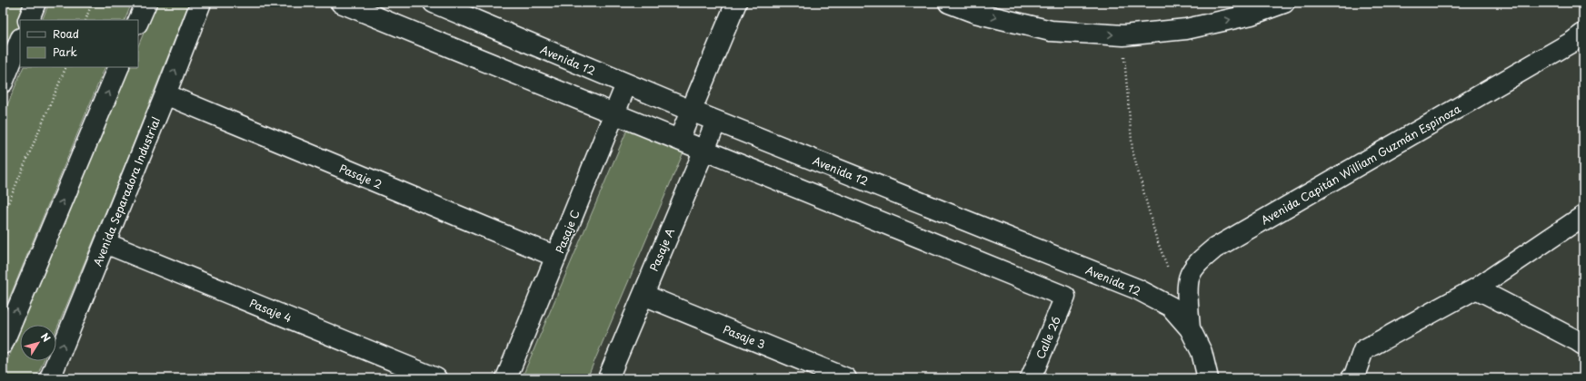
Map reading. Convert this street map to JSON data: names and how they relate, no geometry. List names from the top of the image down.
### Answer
{
  "streets": {
    "street": [
      "Avenida 12",
      "Avenida Capitán William Guzmán Espinoza",
      "Pasaje 2",
      "Avenida Separadora Industrial",
      "Pasaje C",
      "Pasaje A",
      "Pasaje 4",
      "Pasaje 3",
      "Calle 26"
    ]
  },
  "crossings": [
    ["Avenida 12", "Avenida Capitán William Guzmán Espinoza"],
    ["Avenida 12", "Pasaje C"],
    ["Avenida 12", "Pasaje A"],
    ["Pasaje 2", "Avenida Separadora Industrial"],
    ["Pasaje 2", "Pasaje C"],
    ["Avenida Separadora Industrial", "Pasaje 4"],
    ["Pasaje A", "Pasaje 3"],
    ["Pasaje A", "Calle 26"]
  ],
  "legend": ["Road", "Park"],
  "north": "top right"
}
